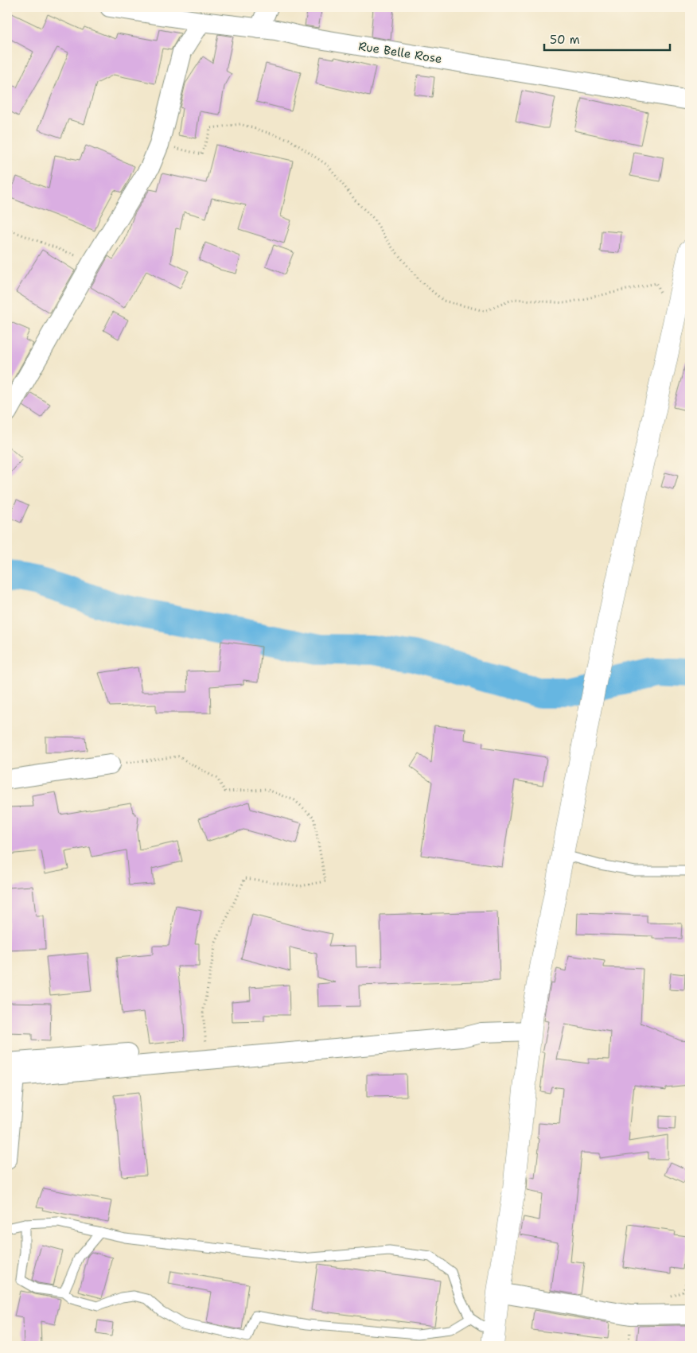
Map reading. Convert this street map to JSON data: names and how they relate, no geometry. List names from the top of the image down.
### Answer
{
  "streets": {
    "street": ["Rue Belle Rose"]
  },
  "scale_bar": "50 m"
}
